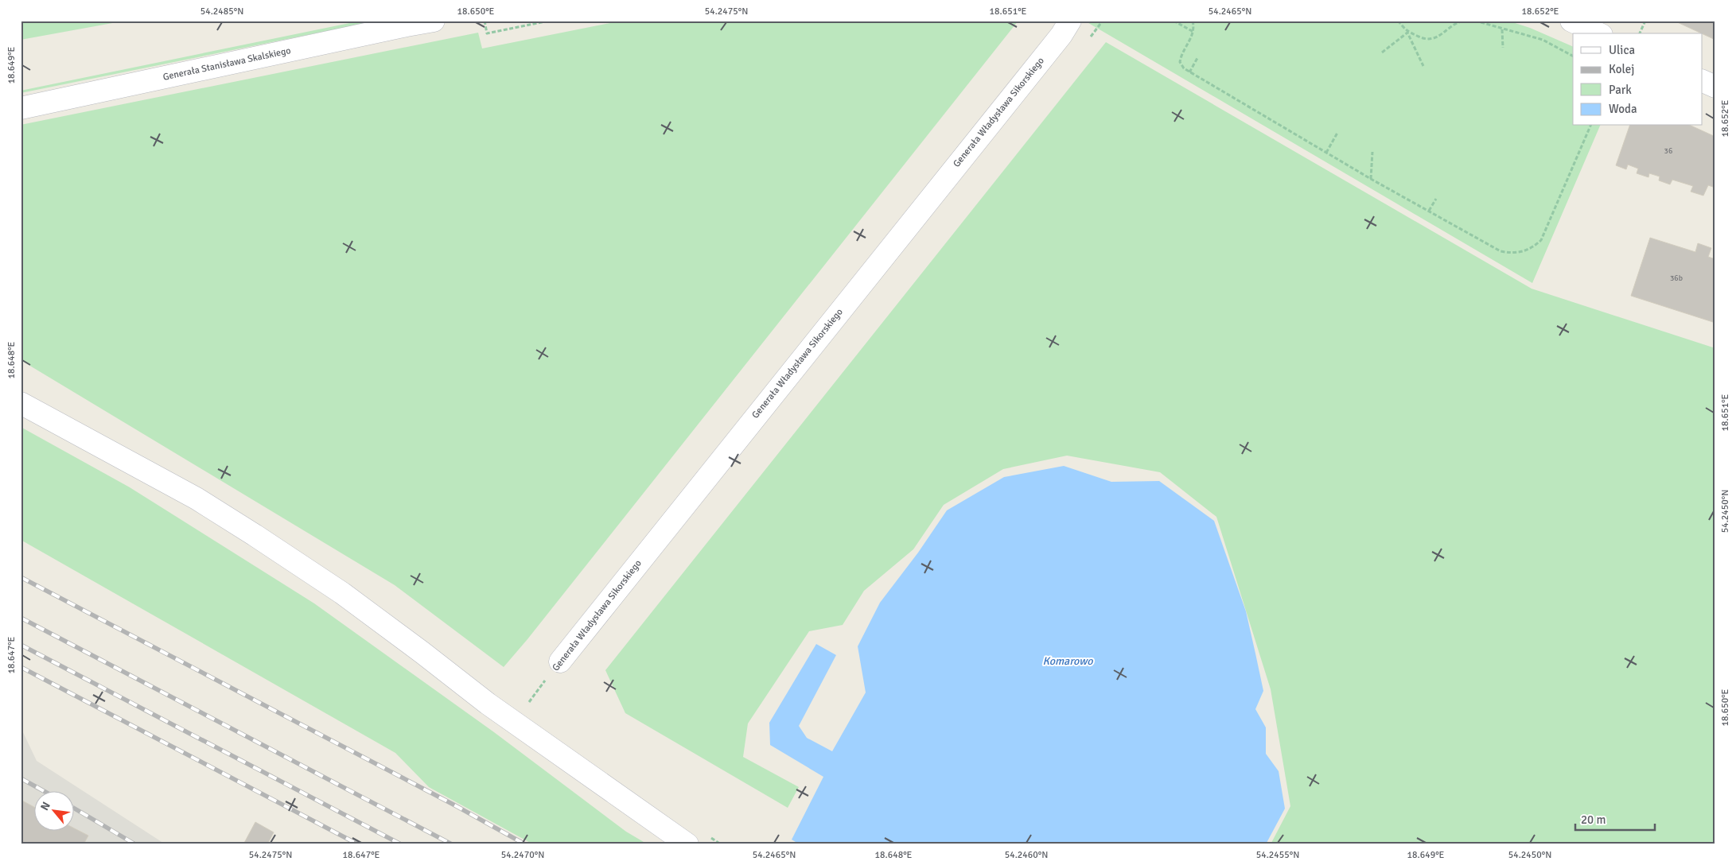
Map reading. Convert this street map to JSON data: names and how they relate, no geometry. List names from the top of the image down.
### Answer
{
  "streets": {
    "street": ["Generała Stanisława Skalskiego", "Generała Władysława Sikorskiego"]
  },
  "water": ["Komarowo"],
  "house_numbers": ["36", "36b"],
  "legend": [
    "Ulica",
    "Kolej",
    "Park",
    "Woda"
  ],
  "scale_bar": "20 m",
  "north": "top left",
  "coordinates": [
    "54.2485°N",
    "18.650°E",
    "54.2475°N",
    "18.651°E",
    "54.2465°N",
    "18.652°E",
    "18.649°E",
    "18.648°E",
    "54.2450°N",
    "18.647°E",
    "54.2470°N",
    "54.2460°N",
    "54.2455°N"
  ]
}
